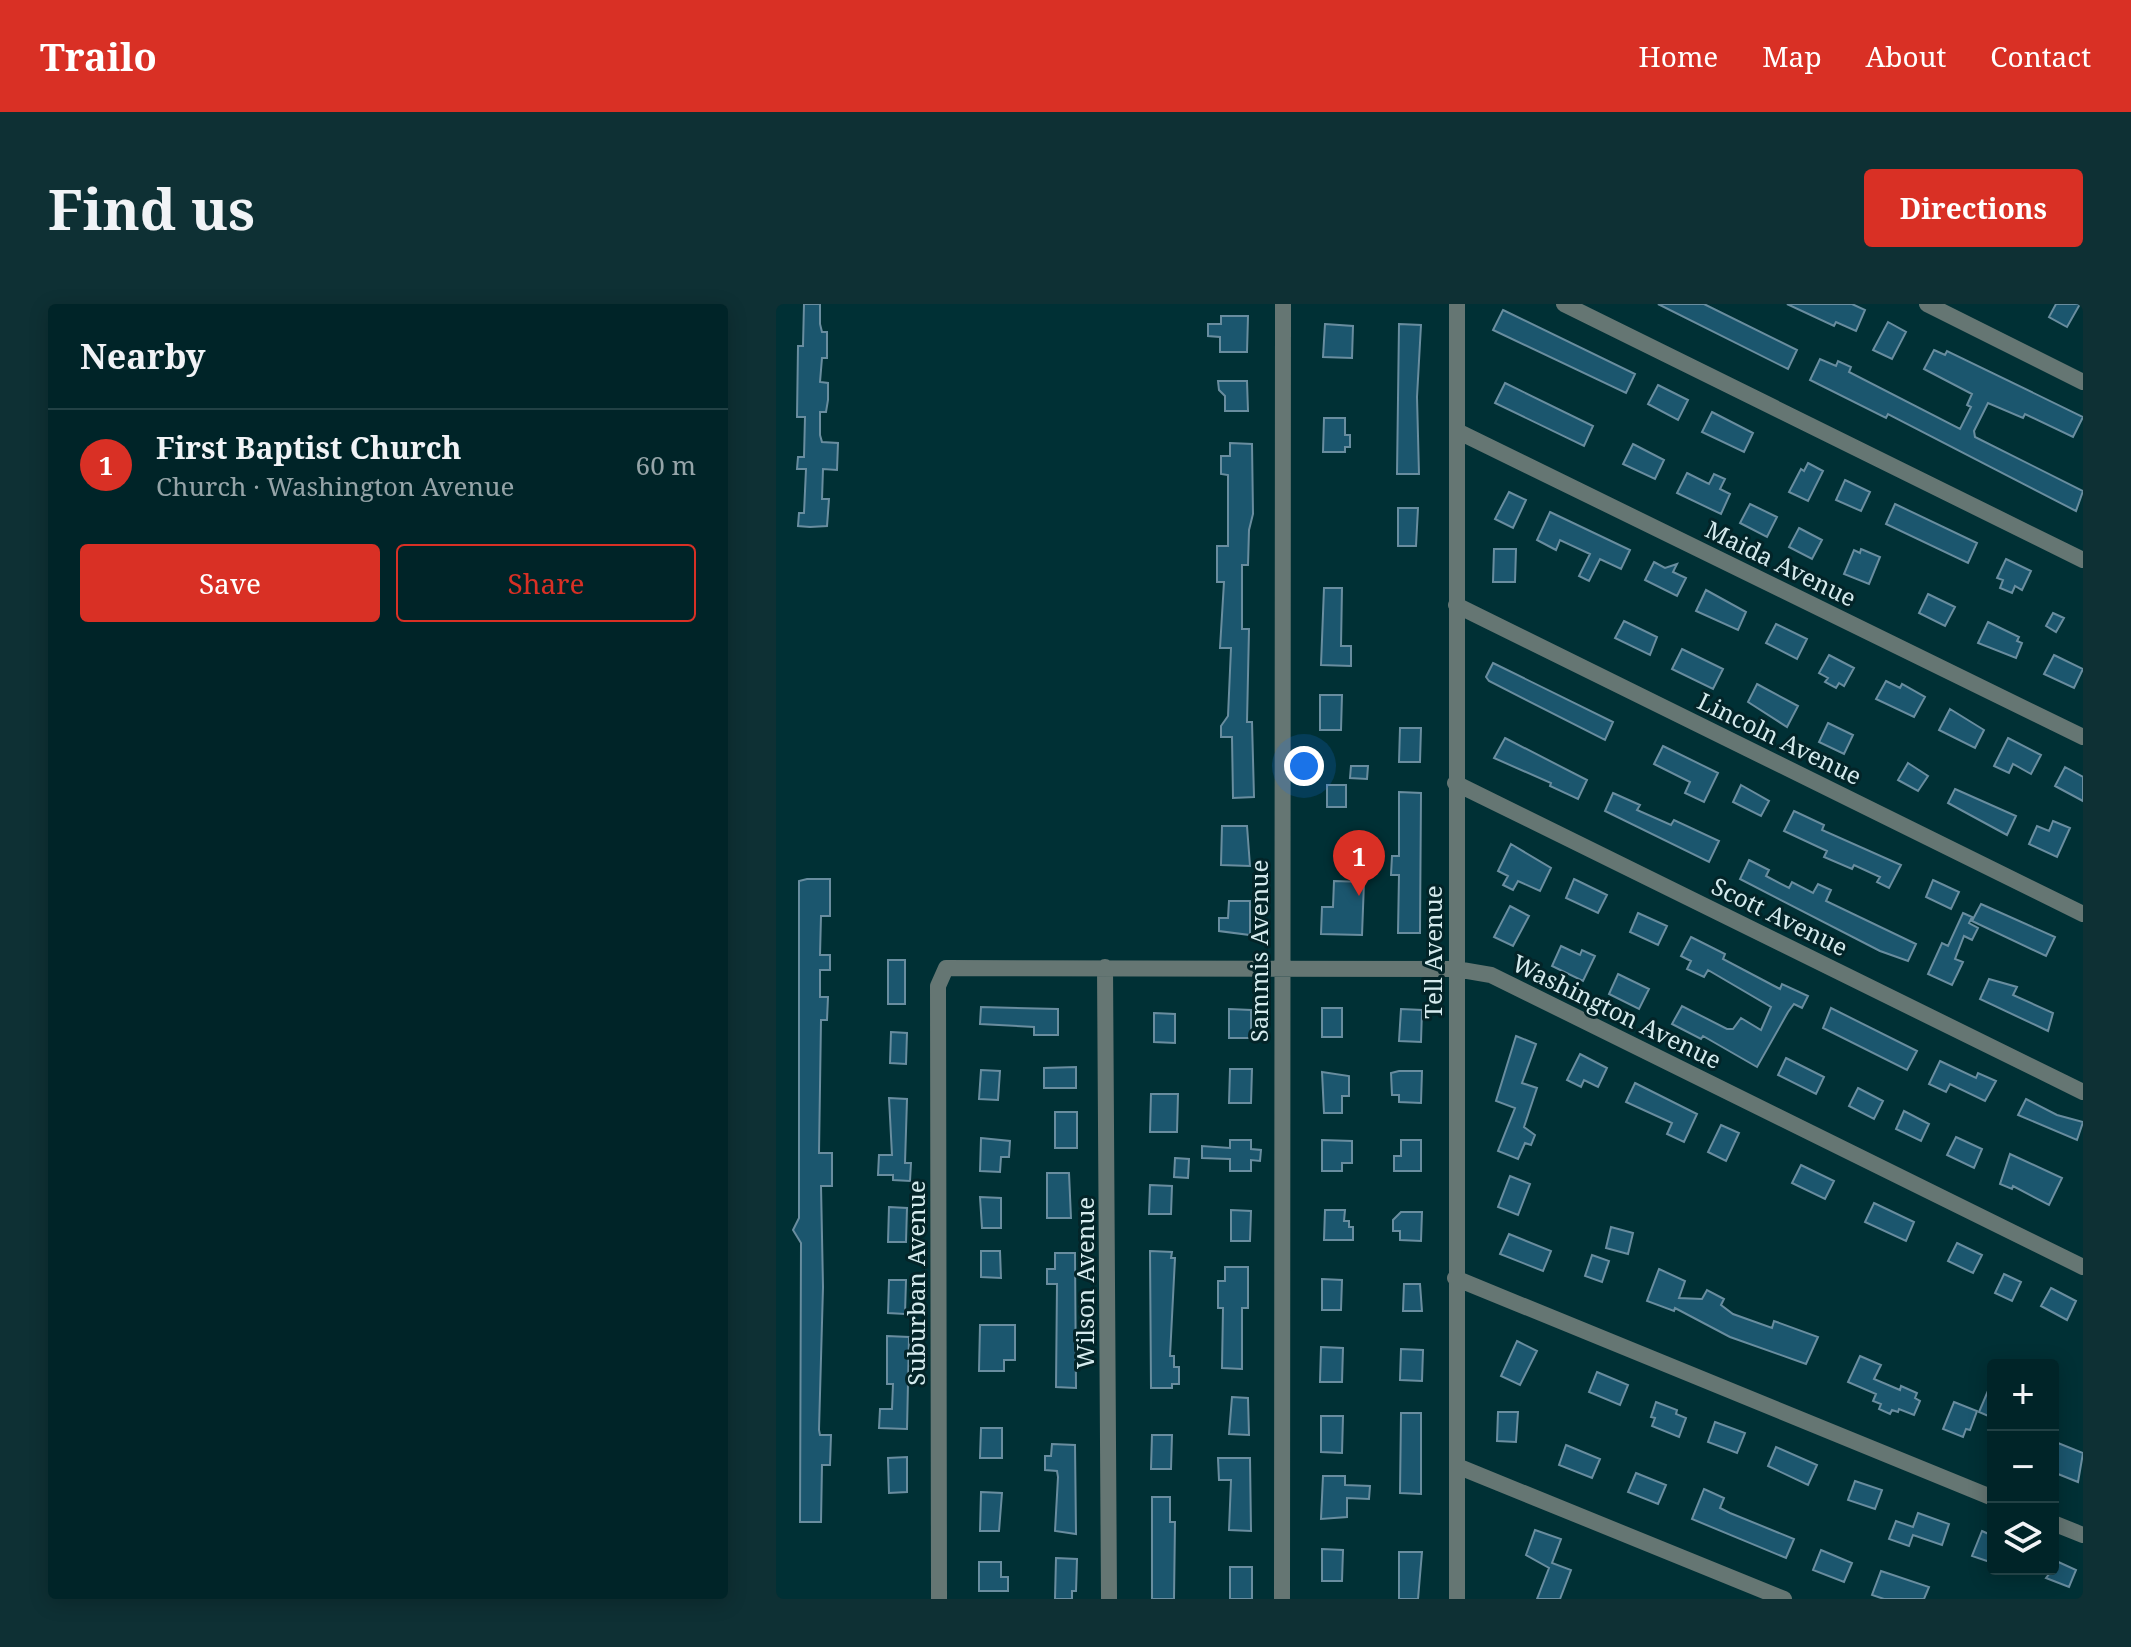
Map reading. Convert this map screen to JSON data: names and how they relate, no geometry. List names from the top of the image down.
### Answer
{
  "streets": {
    "street": [
      "Maida Avenue",
      "Lincoln Avenue",
      "Scott Avenue",
      "Sammis Avenue",
      "Tell Avenue",
      "Washington Avenue",
      "Suburban Avenue",
      "Wilson Avenue"
    ]
  },
  "crossings": [
    ["Maida Avenue", "Tell Avenue"],
    ["Lincoln Avenue", "Tell Avenue"],
    ["Scott Avenue", "Tell Avenue"],
    ["Sammis Avenue", "Washington Avenue"],
    ["Tell Avenue", "Washington Avenue"],
    ["Washington Avenue", "Suburban Avenue"],
    ["Washington Avenue", "Wilson Avenue"]
  ],
  "page": {
    "header": "Trailo",
    "nav": [
      "Home",
      "Map",
      "About",
      "Contact"
    ],
    "buttons": [
      "Directions",
      ["Save", "Share"]
    ],
    "title": "Find us",
    "heading": "Nearby",
    "list": [
      {
        "mark": "1",
        "name": "First Baptist Church",
        "note": "Church · Washington Avenue",
        "value": "60 m"
      }
    ],
    "pins": "1",
    "map_buttons": ["+", "−"]
  }
}
